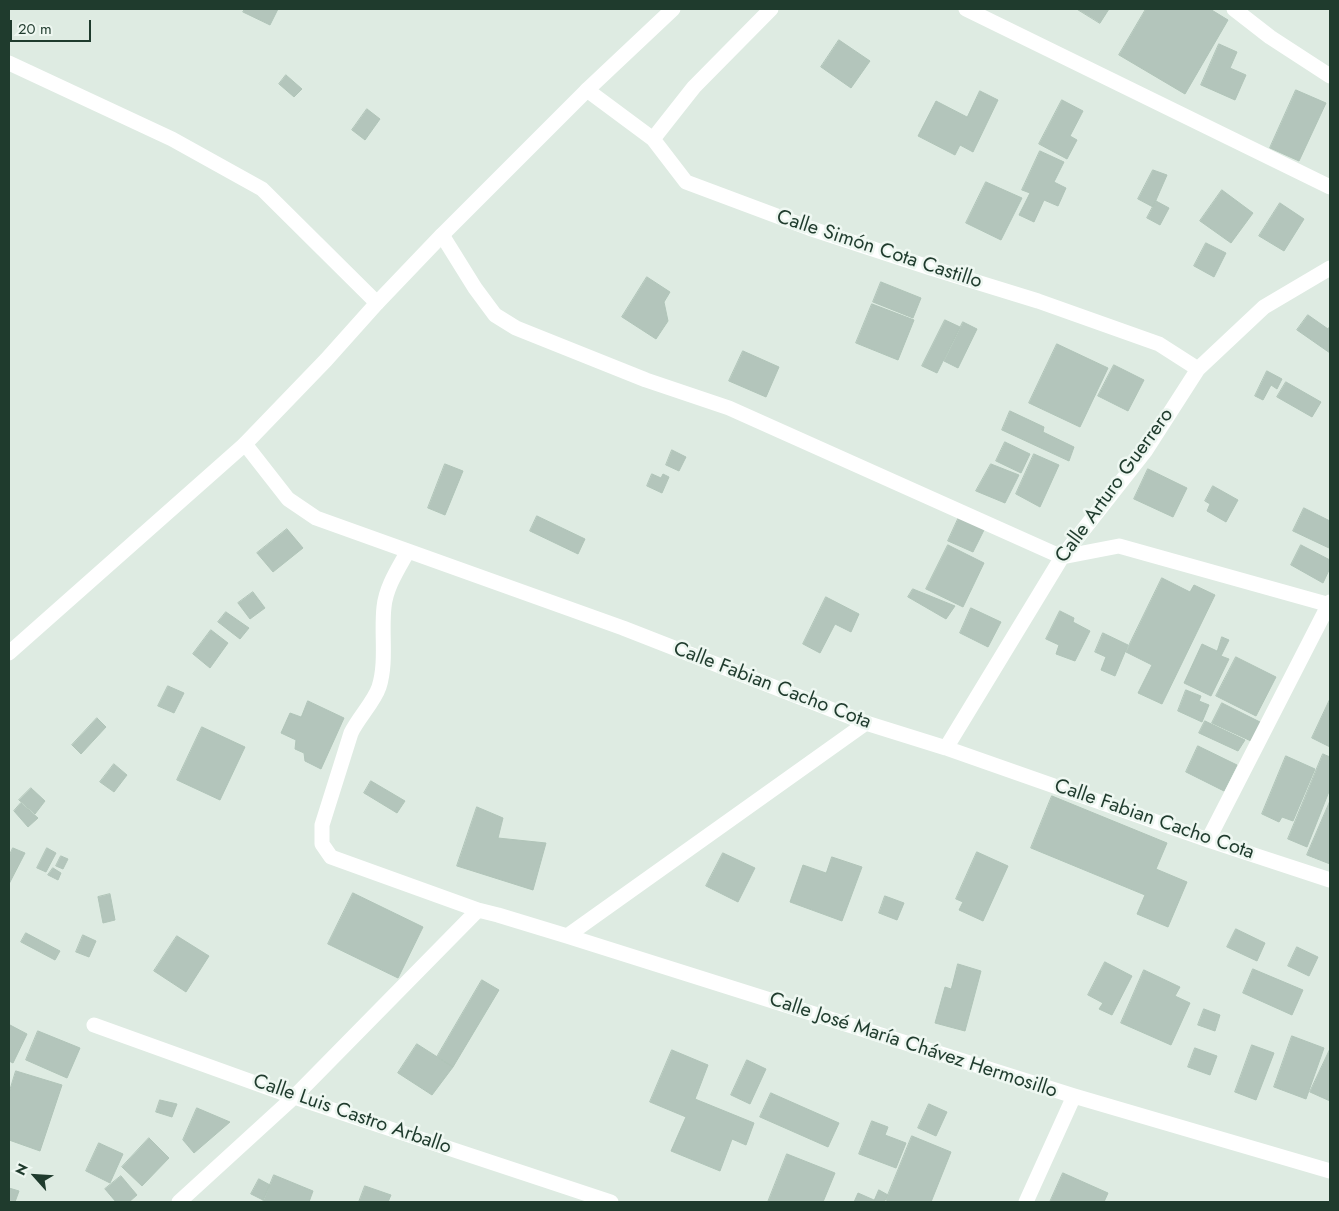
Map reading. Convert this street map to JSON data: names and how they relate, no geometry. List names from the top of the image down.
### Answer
{
  "streets": {
    "street": [
      "Calle Simón Cota Castillo",
      "Calle Arturo Guerrero",
      "Calle Fabian Cacho Cota",
      "Calle José María Chávez Hermosillo",
      "Calle Luis Castro Arballo"
    ]
  },
  "crossings": [
    ["Calle Simón Cota Castillo", "Calle Arturo Guerrero"],
    ["Calle Arturo Guerrero", "Calle Fabian Cacho Cota"]
  ],
  "scale_bar": "20 m",
  "north": "top left"
}
